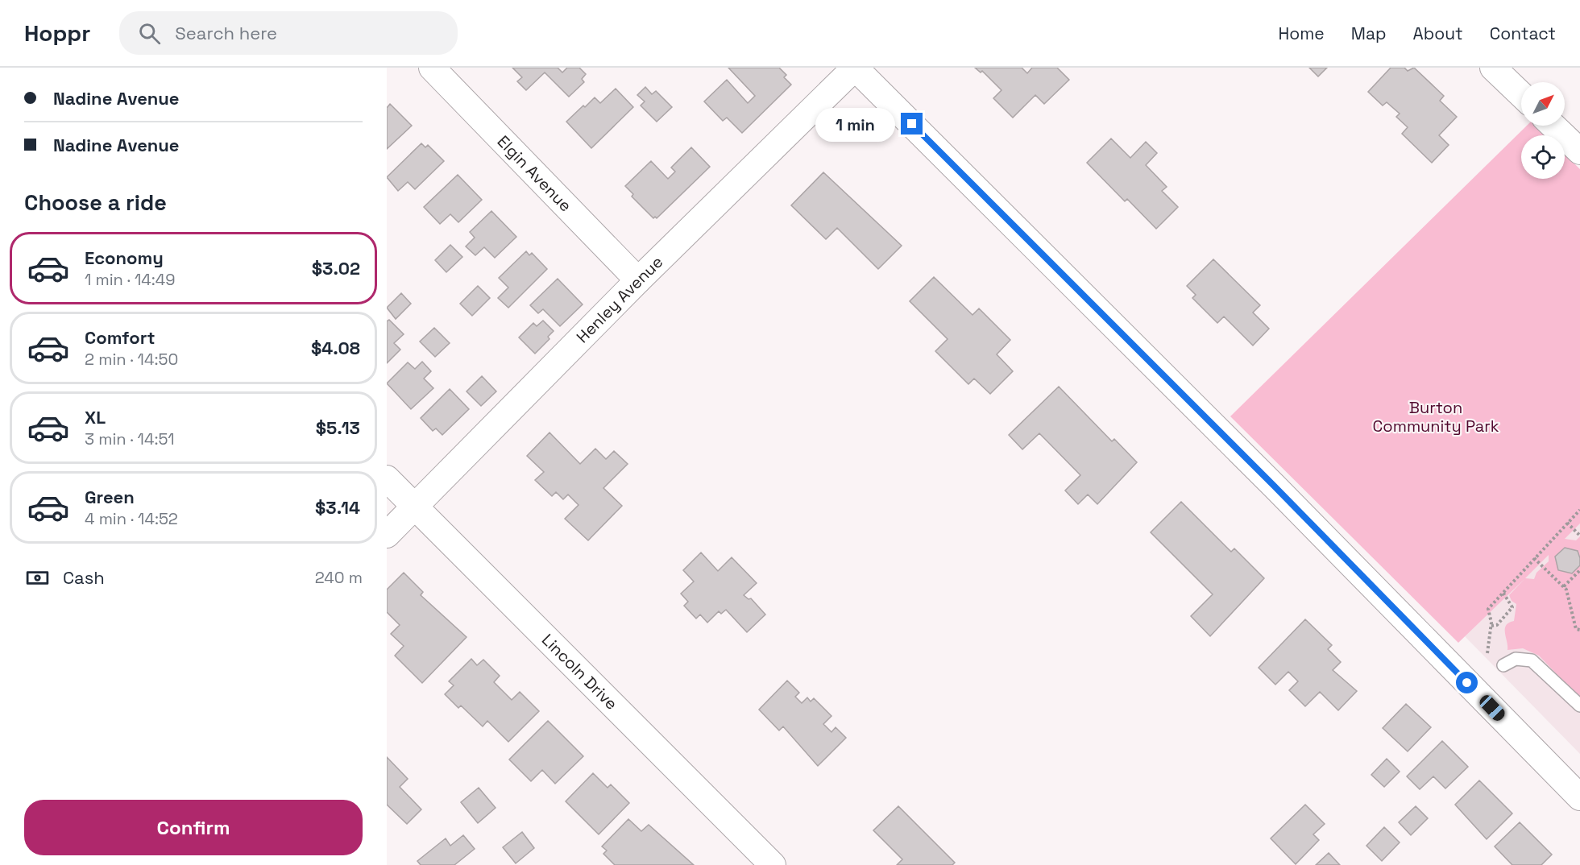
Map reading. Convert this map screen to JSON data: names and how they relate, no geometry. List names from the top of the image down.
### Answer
{
  "streets": {
    "street": ["Elgin Avenue", "Henley Avenue", "Lincoln Drive"]
  },
  "crossings": [
    ["Elgin Avenue", "Henley Avenue"],
    ["Henley Avenue", "Lincoln Drive"]
  ],
  "parks": ["Burton Community Park"],
  "north": "top right",
  "page": {
    "header": "Hoppr",
    "search": "Search here",
    "nav": [
      "Home",
      "Map",
      "About",
      "Contact"
    ],
    "banner": ["Nadine Avenue", "Nadine Avenue"],
    "bubble": "1 min",
    "heading": "Choose a ride",
    "list": [
      {
        "name": "Economy",
        "note": "1 min · 14:49",
        "value": "$3.02"
      },
      {
        "name": "Comfort",
        "note": "2 min · 14:50",
        "value": "$4.08"
      },
      {
        "name": "XL",
        "note": "3 min · 14:51",
        "value": "$5.13"
      },
      {
        "name": "Green",
        "note": "4 min · 14:52",
        "value": "$3.14"
      }
    ],
    "pay": ["Cash", "240 m"],
    "buttons": "Confirm"
  }
}
